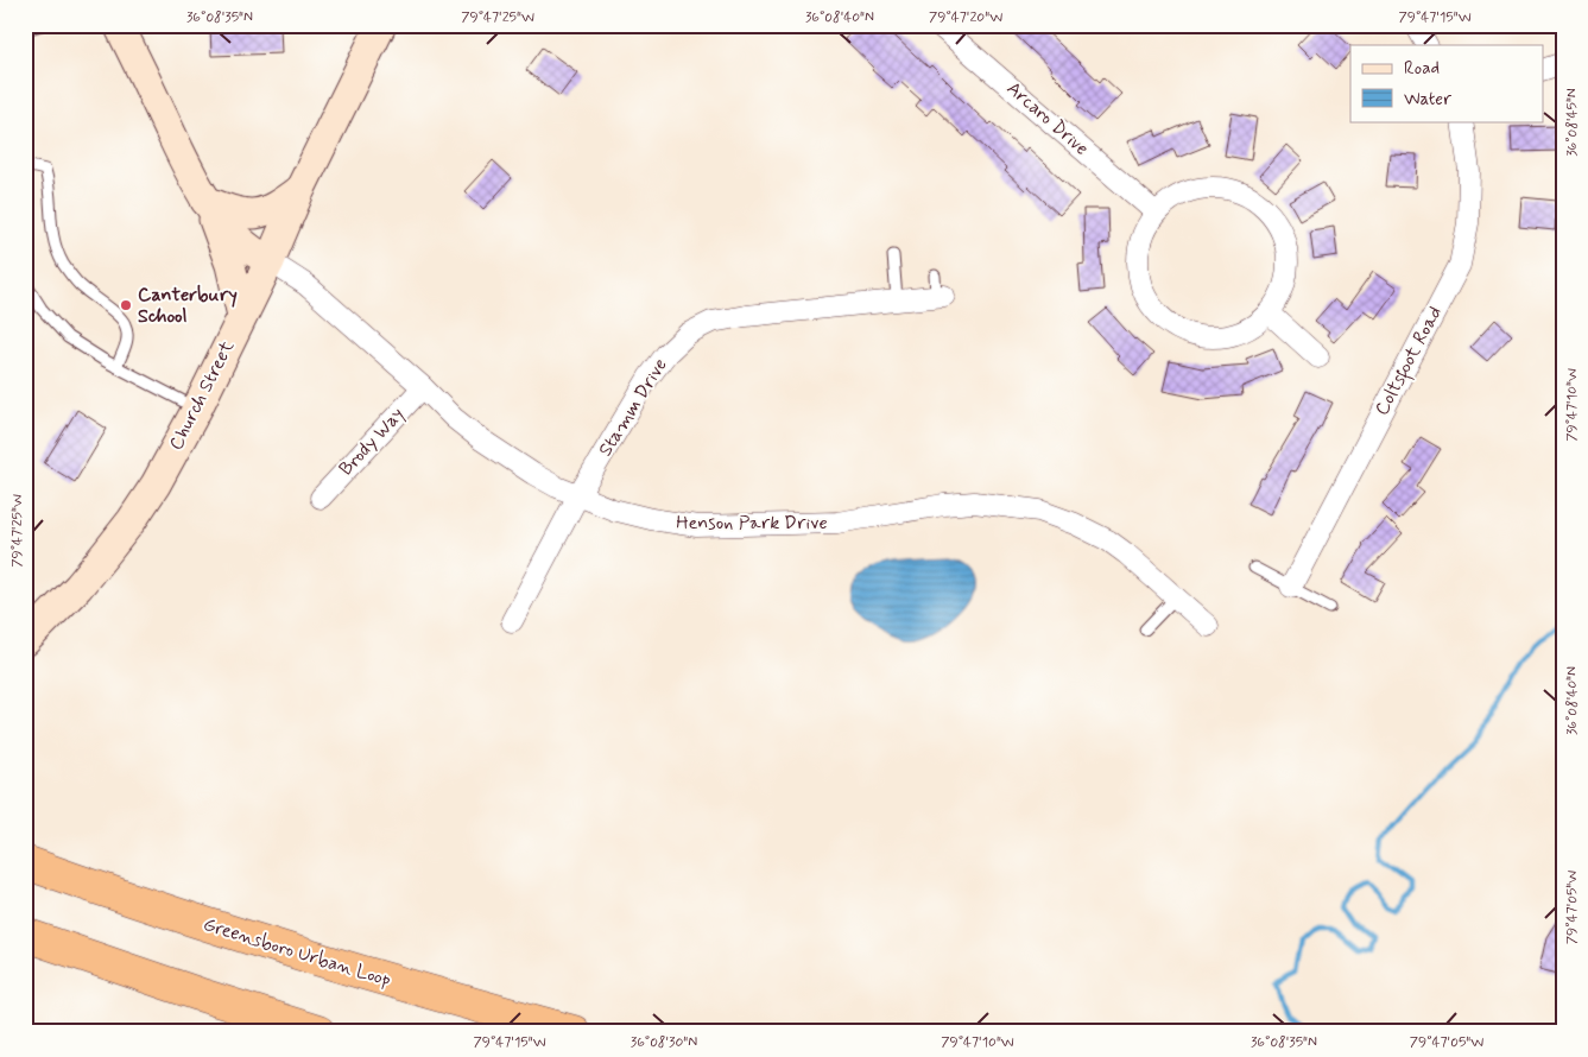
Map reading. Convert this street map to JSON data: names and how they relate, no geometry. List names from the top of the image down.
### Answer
{
  "streets": {
    "highway": ["Greensboro Urban Loop"],
    "street": [
      "Arcaro Drive",
      "Coltsfoot Road",
      "Church Street",
      "Stamm Drive",
      "Brody Way",
      "Henson Park Drive"
    ]
  },
  "crossings": [
    ["Church Street", "Henson Park Drive"],
    ["Stamm Drive", "Henson Park Drive"],
    ["Brody Way", "Henson Park Drive"]
  ],
  "places": ["Canterbury School"],
  "legend": ["Road", "Water"],
  "coordinates": [
    "36°08'35\"N",
    "79°47'25\"W",
    "36°08'40\"N",
    "79°47'20\"W",
    "79°47'15\"W",
    "36°08'45\"N",
    "79°47'10\"W",
    "79°47'05\"W",
    "36°08'30\"N"
  ]
}
